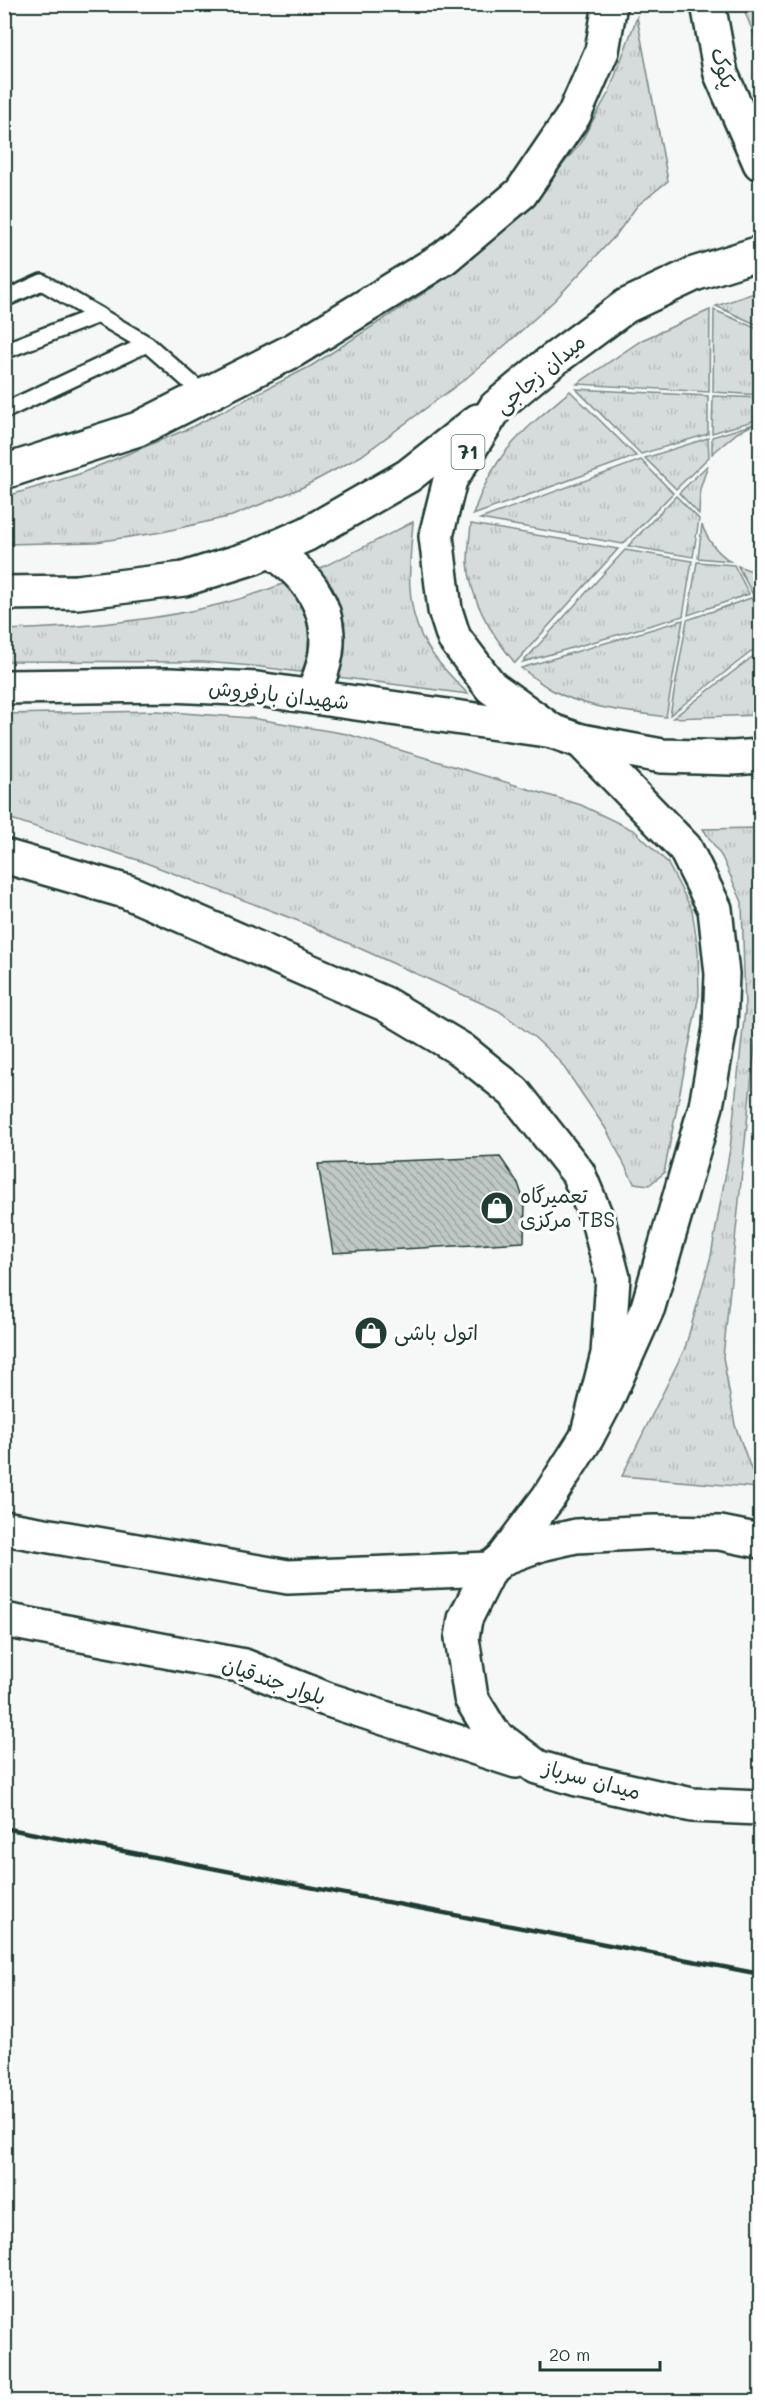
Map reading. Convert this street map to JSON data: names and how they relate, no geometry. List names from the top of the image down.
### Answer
{
  "streets": {
    "main road": [
      "پکوک",
      "میدان زجاجی",
      "71",
      "شهیدان بارفروش",
      "بلوار جندقیان",
      "میدان سرباز"
    ]
  },
  "crossings": [
    ["میدان زجاجی", "71"],
    ["میدان زجاجی", "شهیدان بارفروش"],
    ["بلوار جندقیان", "میدان سرباز"]
  ],
  "places": {
    "shop": ["تعمیرگاه مرکزی TBS", "اتول باشی"]
  },
  "scale_bar": "20 m"
}
